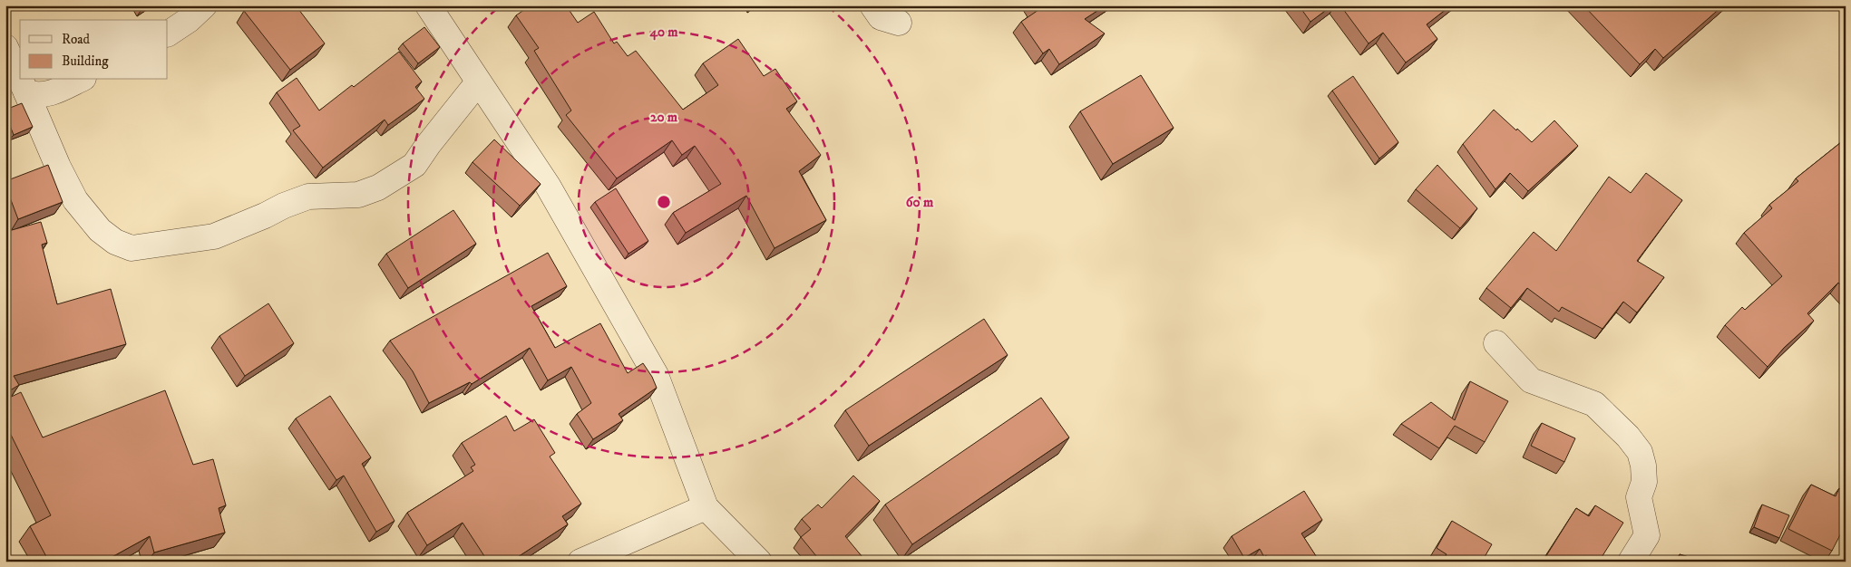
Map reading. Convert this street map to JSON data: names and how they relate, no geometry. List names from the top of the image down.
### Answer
{
  "legend": ["Road", "Building"],
  "rings": ["40 m", "20 m", "60 m"]
}
